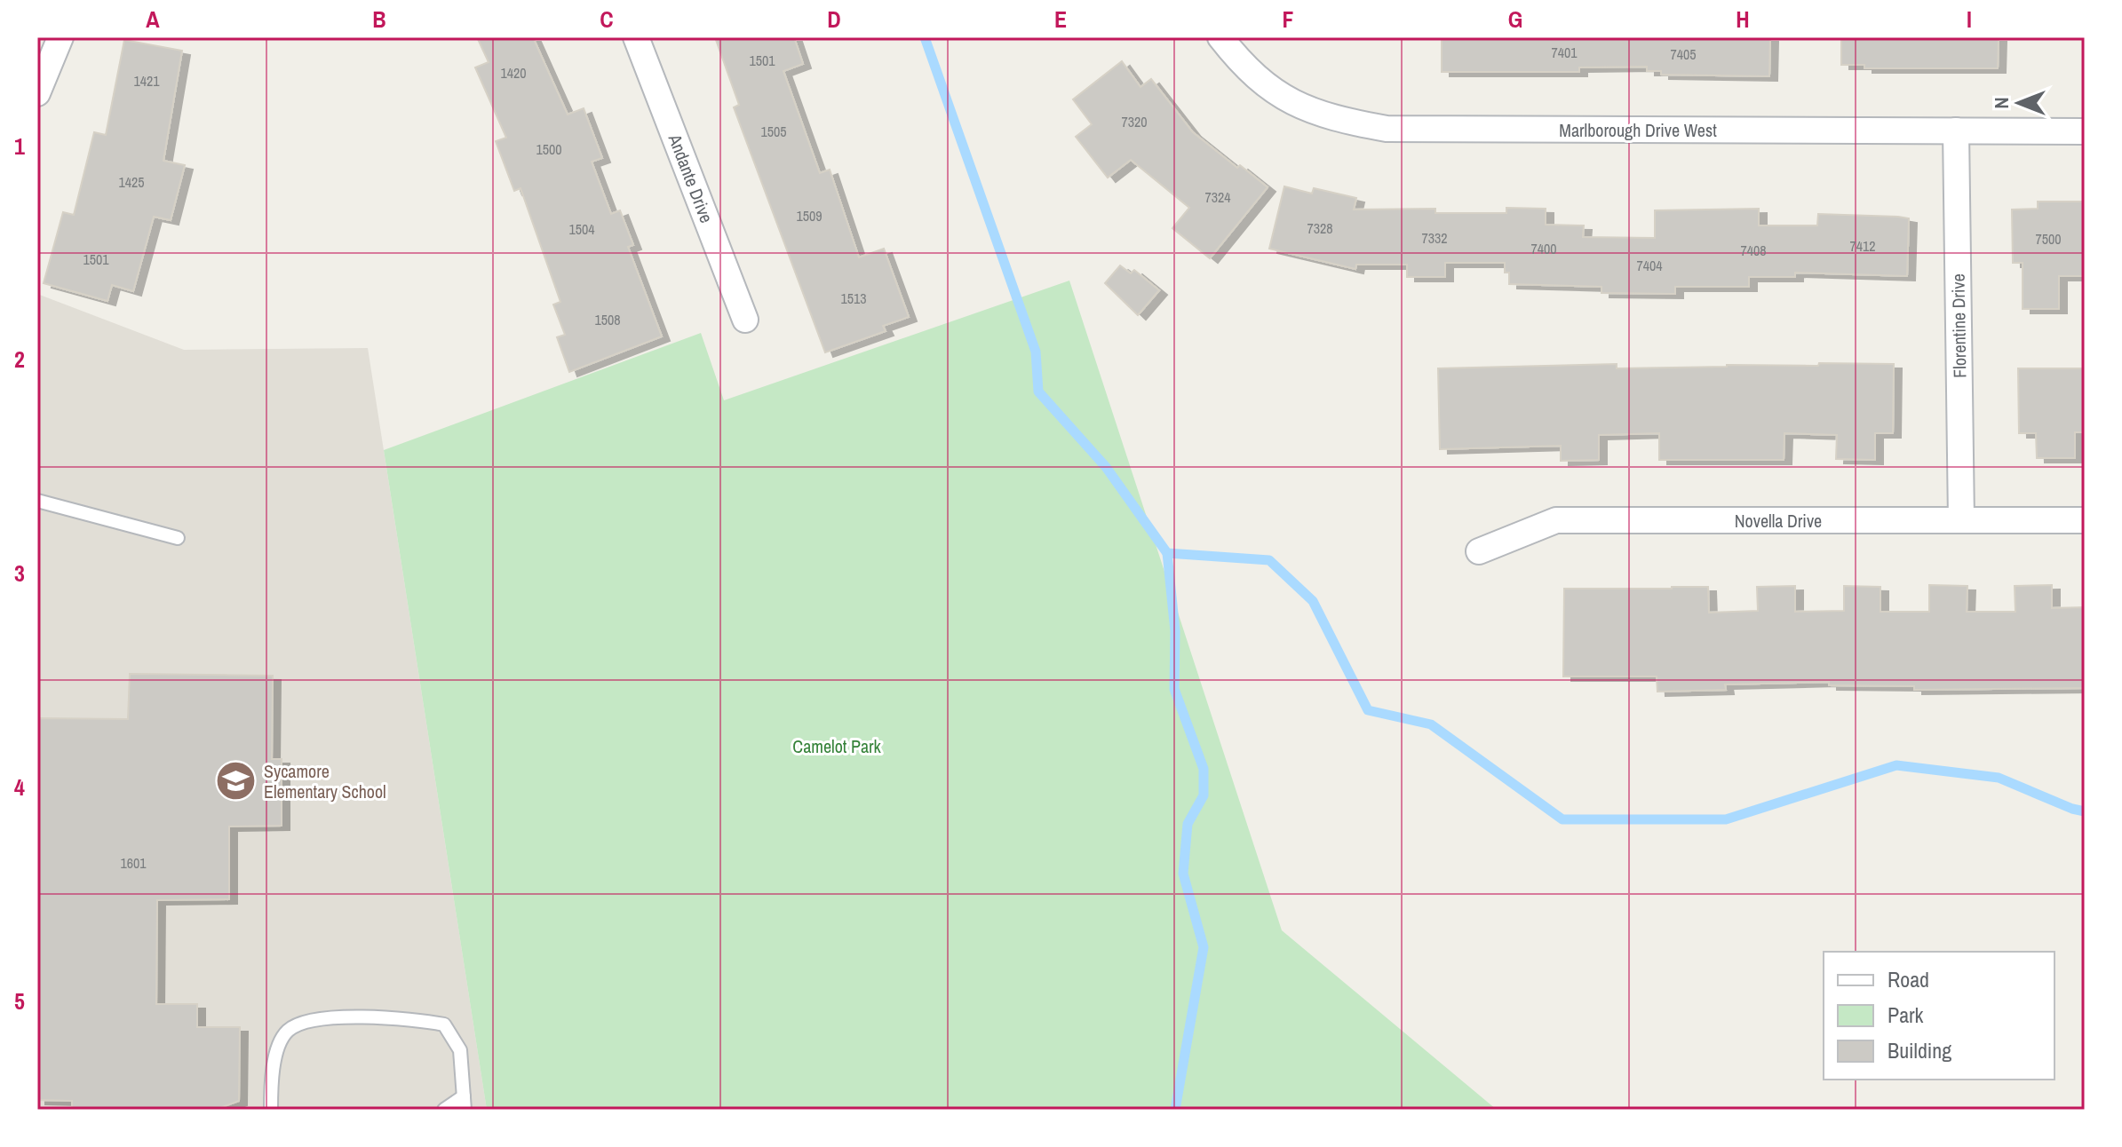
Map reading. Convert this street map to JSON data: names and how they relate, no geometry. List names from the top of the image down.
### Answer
{
  "streets": {
    "street": [
      "Marlborough Drive West",
      "Andante Drive",
      "Florentine Drive",
      "Novella Drive"
    ]
  },
  "crossings": [
    ["Marlborough Drive West", "Florentine Drive"],
    ["Florentine Drive", "Novella Drive"]
  ],
  "parks": ["Camelot Park"],
  "places": {
    "school or university": ["Sycamore Elementary School"]
  },
  "house_numbers": [
    "7401",
    "7405",
    "1501",
    "1420",
    "1421",
    "7320",
    "1505",
    "1500",
    "1425",
    "7324",
    "1509",
    "7328",
    "1504",
    "7332",
    "7500",
    "7412",
    "7400",
    "7408",
    "1501",
    "7404",
    "1513",
    "1508",
    "1601"
  ],
  "legend": ["Road", "Park", "Building"],
  "north": "left",
  "grid": {
    "columns": [
      "A",
      "B",
      "C",
      "D",
      "E",
      "F",
      "G",
      "H",
      "I"
    ],
    "rows": [
      "1",
      "2",
      "3",
      "4",
      "5"
    ]
  }
}
